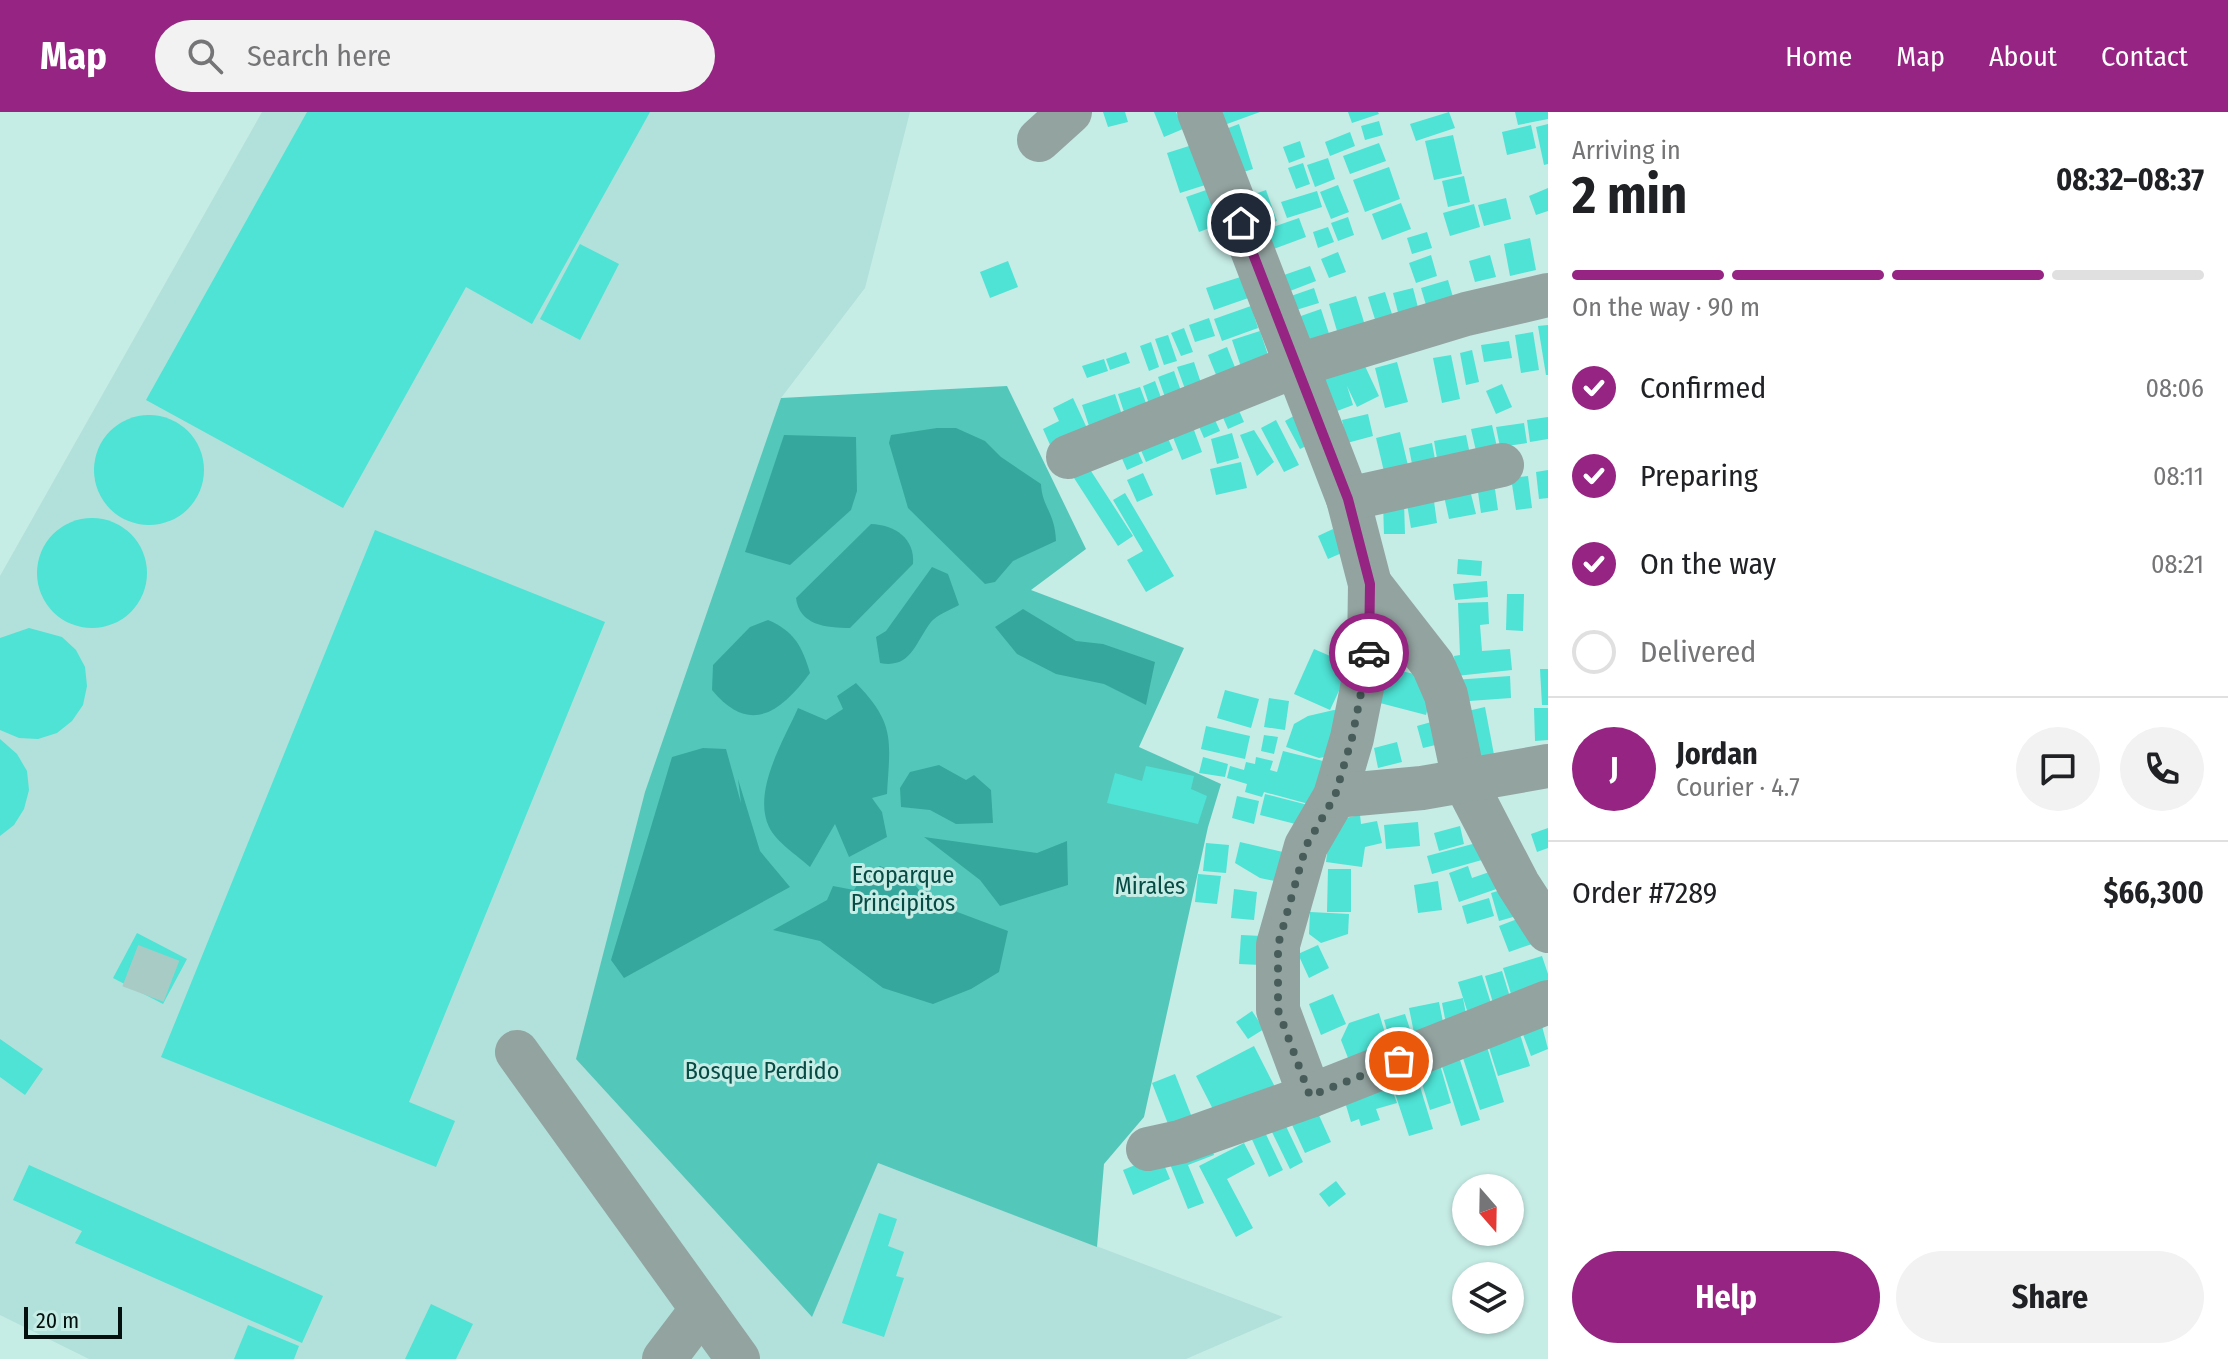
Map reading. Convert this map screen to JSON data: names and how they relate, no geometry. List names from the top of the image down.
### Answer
{
  "parks": ["Ecoparque Principitos", "Mirales", "Bosque Perdido"],
  "scale_bar": "20 m",
  "north": "bottom",
  "page": {
    "header": "Map",
    "search": "Search here",
    "nav": [
      "Home",
      "Map",
      "About",
      "Contact"
    ],
    "heading": ["2 min", "Arriving in", "08:32–08:37"],
    "panel": [
      "Jordan",
      "Courier · 4.7",
      "Order #7289",
      "$66,300"
    ],
    "bar": "On the way · 90 m",
    "list": [
      ["Confirmed", "08:06"],
      ["Preparing", "08:11"],
      ["On the way", "08:21"],
      "Delivered"
    ],
    "round": "J",
    "buttons": ["Help", "Share"],
    "scale": "20 m"
  }
}
